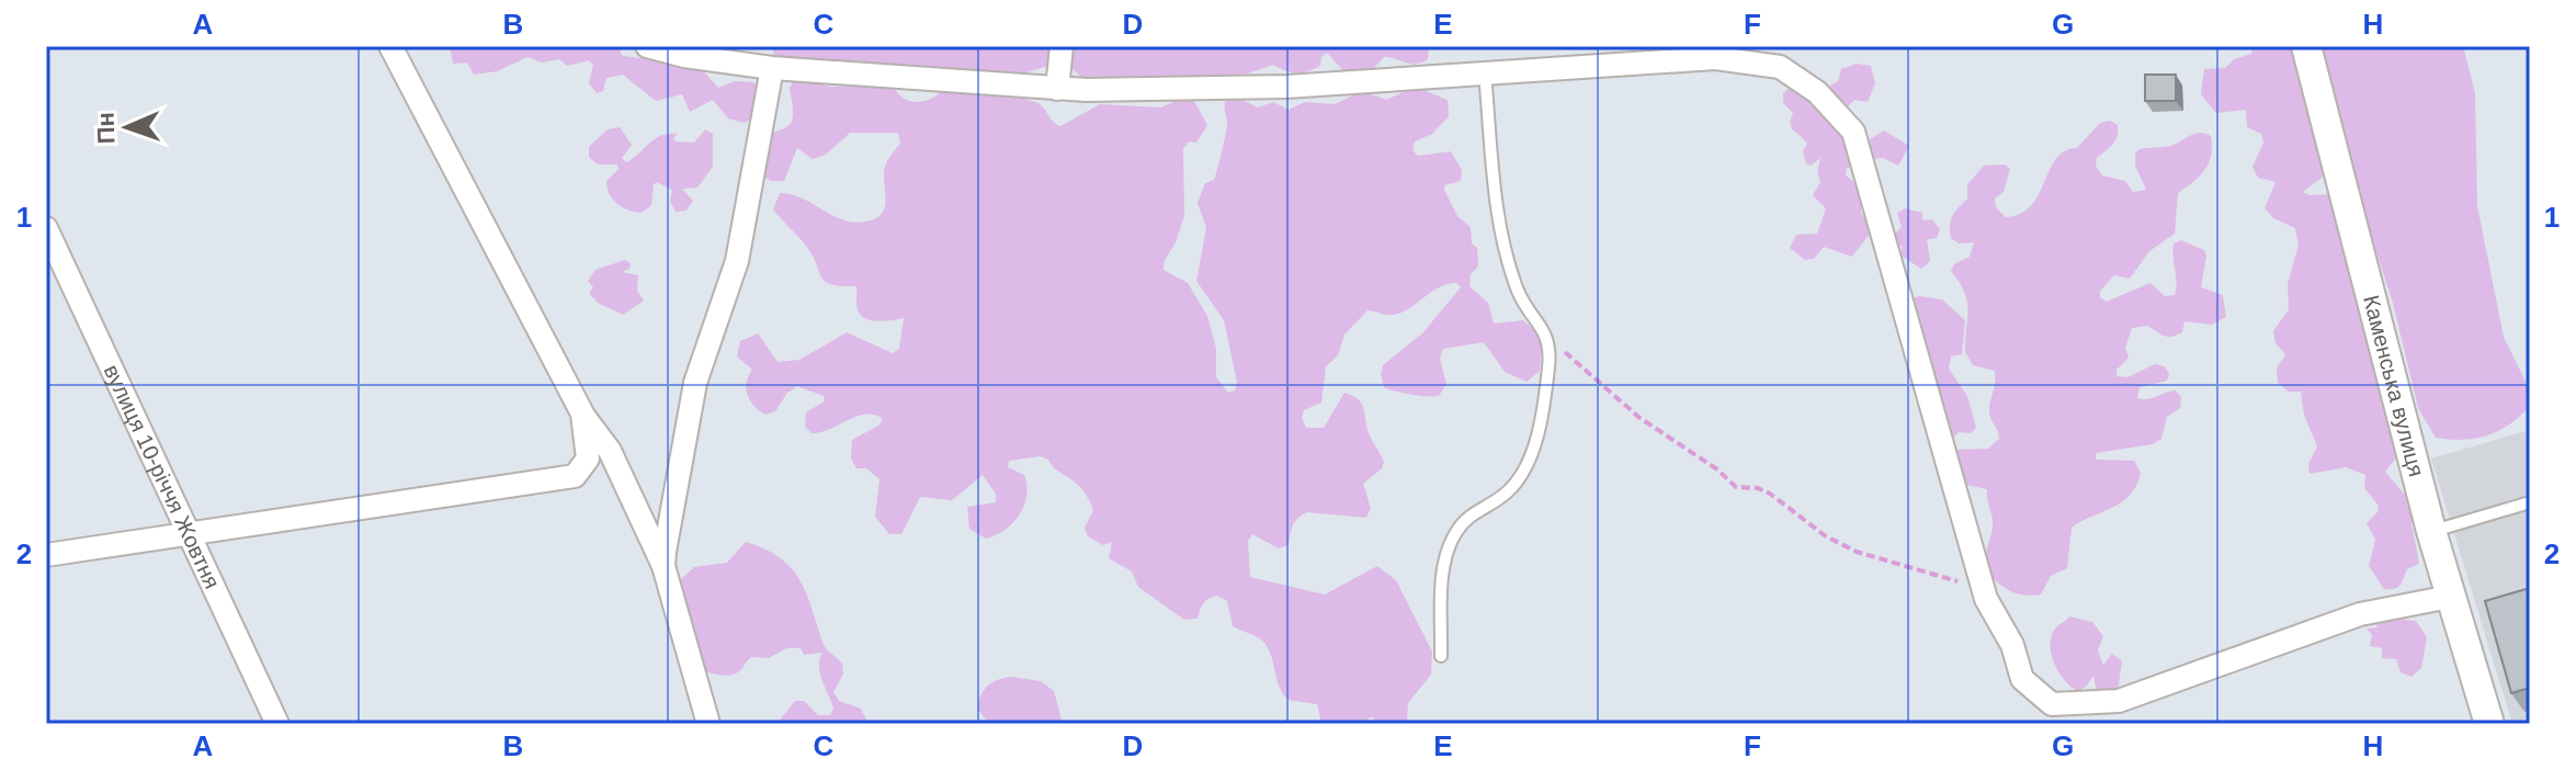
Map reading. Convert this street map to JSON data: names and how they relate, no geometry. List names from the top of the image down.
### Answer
{
  "streets": {
    "street": ["Каменська вулиця", "вулиця 10-річчя Жовтня"]
  },
  "north": "left",
  "grid": {
    "columns": [
      "A",
      "B",
      "C",
      "D",
      "E",
      "F",
      "G",
      "H"
    ],
    "rows": ["1", "2"]
  }
}
